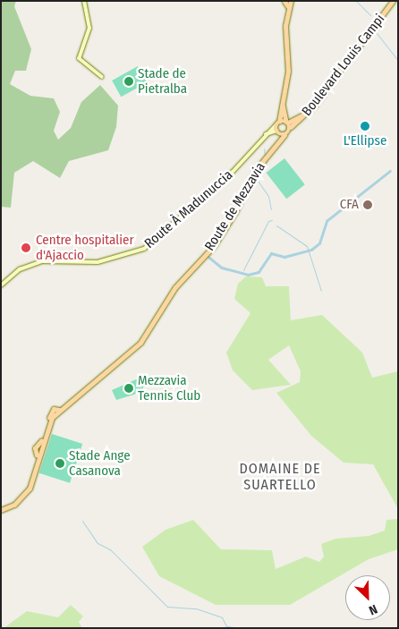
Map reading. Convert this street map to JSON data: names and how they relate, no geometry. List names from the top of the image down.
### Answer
{
  "streets": {
    "main road": ["Boulevard Louis Campi", "Route de Mezzavia", "Route À Madunuccia"]
  },
  "crossings": [
    ["Boulevard Louis Campi", "Route de Mezzavia"],
    ["Route de Mezzavia", "Route À Madunuccia"]
  ],
  "districts": ["DOMAINE DE SUARTELLO"],
  "places": [
    "Stade de Pietralba",
    "L'Ellipse",
    "CFA",
    "Centre hospitalier d'Ajaccio",
    "Mezzavia Tennis Club",
    "Stade Ange Casanova"
  ],
  "north": "bottom right"
}
